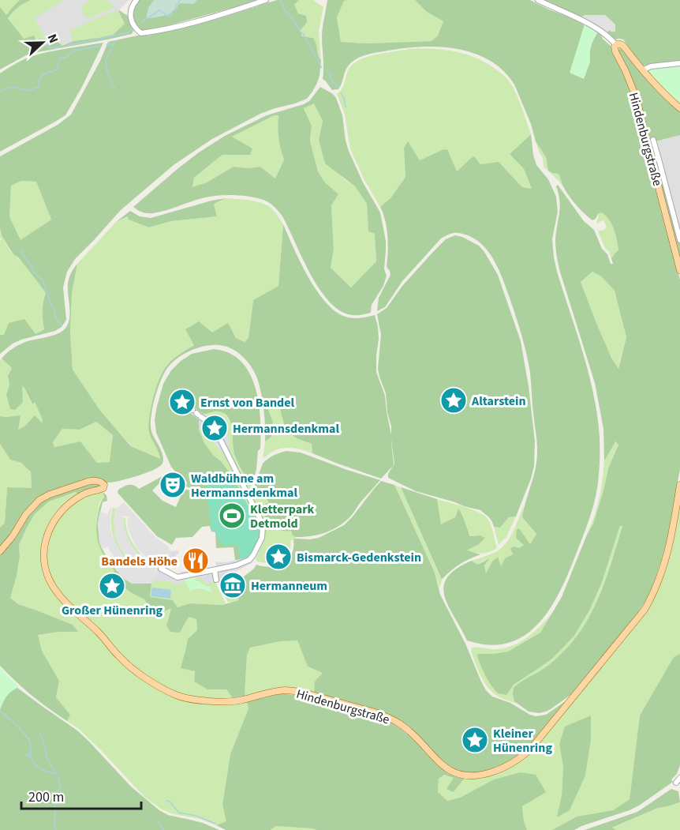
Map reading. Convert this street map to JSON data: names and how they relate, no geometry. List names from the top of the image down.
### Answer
{
  "streets": {
    "main road": ["Hindenburgstraße"]
  },
  "places": {
    "place": [
      "Altarstein",
      "Ernst von Bandel",
      "Hermannsdenkmal",
      "Bismarck-Gedenkstein",
      "Großer Hünenring",
      "Kleiner Hünenring"
    ],
    "theatre": ["Waldbühne am Hermannsdenkmal"],
    "sports": ["Kletterpark Detmold"],
    "restaurant": ["Bandels Höhe"],
    "museum": ["Hermanneum"]
  },
  "scale_bar": "200 m",
  "north": "right"
}
